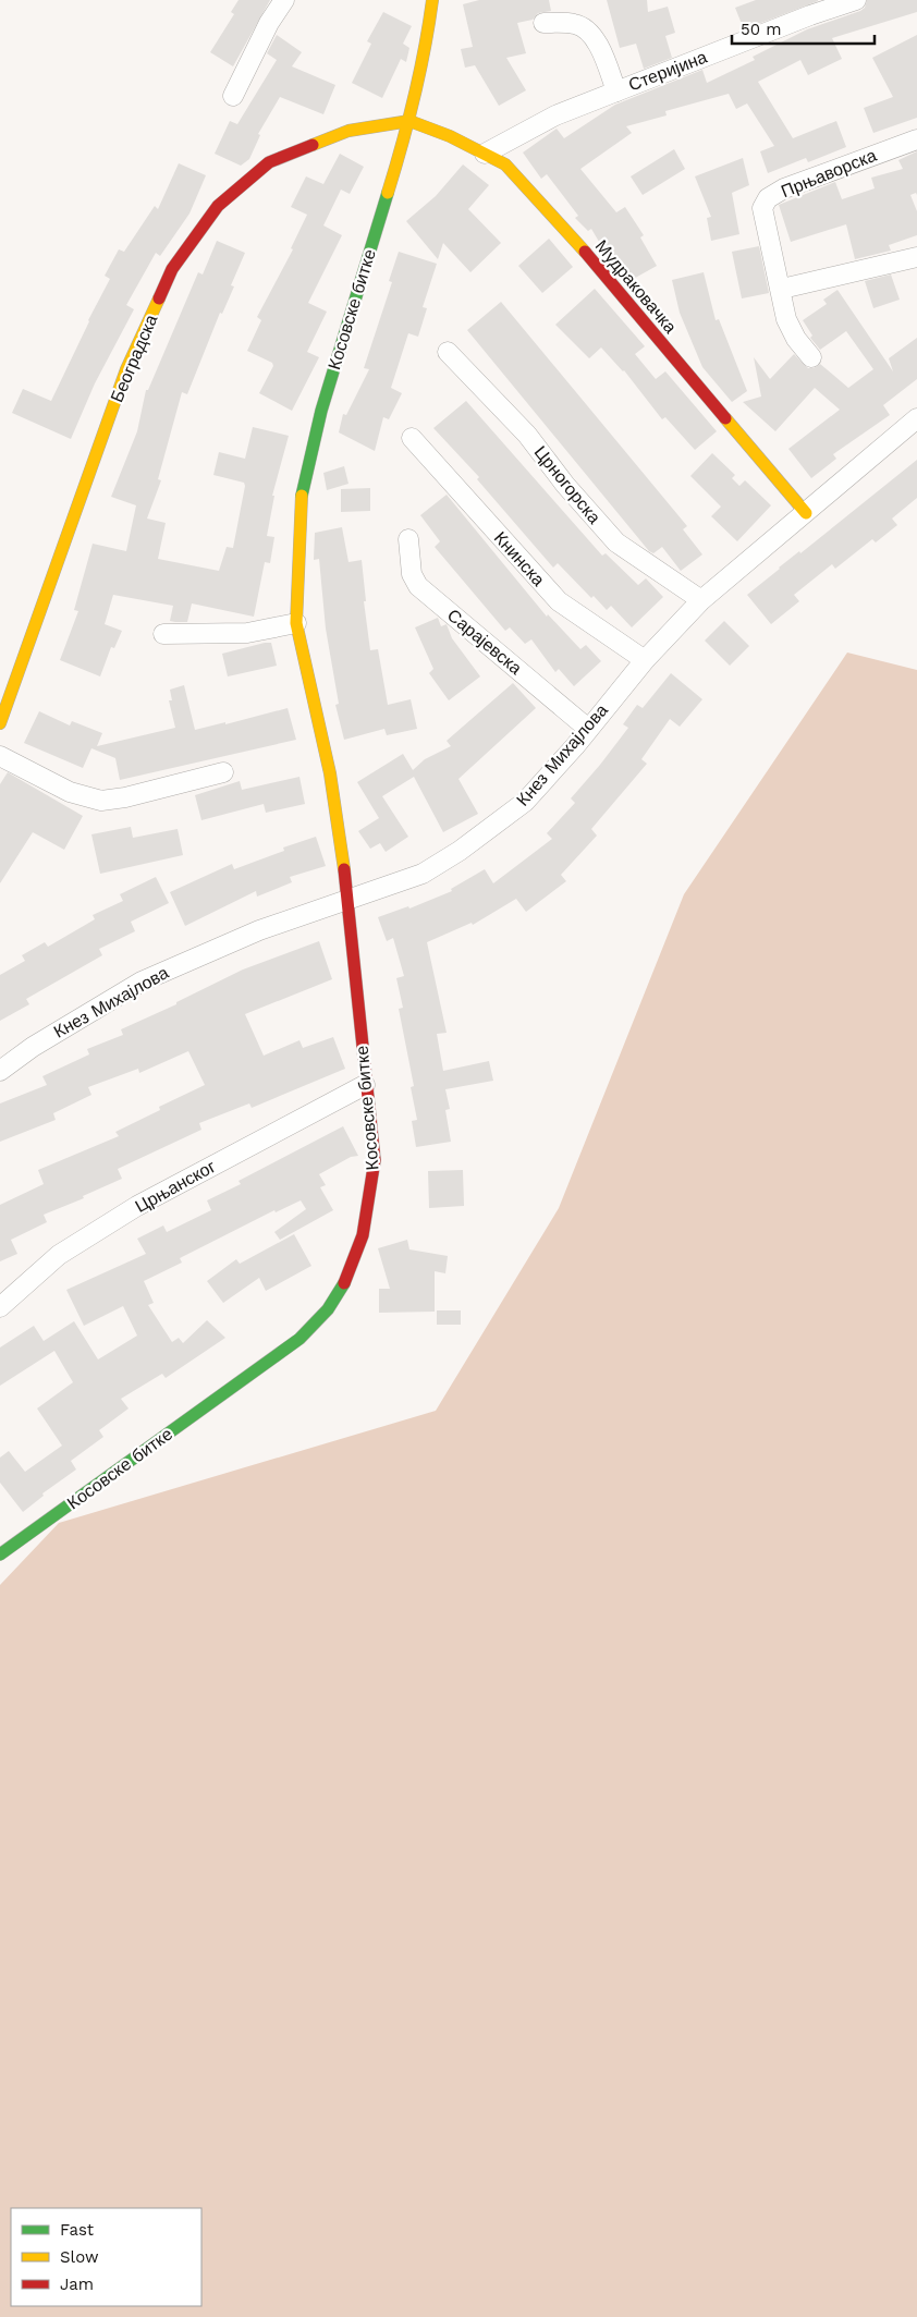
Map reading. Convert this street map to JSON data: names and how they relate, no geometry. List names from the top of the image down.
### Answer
{
  "streets": {
    "street": [
      "Стеријина",
      "Прњаворска",
      "Мудраковачка",
      "Косовске битке",
      "Београдска",
      "Црногорска",
      "Книнска",
      "Сарајевска",
      "Кнез Михајлова",
      "Црњанског"
    ]
  },
  "crossings": [
    ["Стеријина", "Мудраковачка"],
    ["Мудраковачка", "Косовске битке"],
    ["Мудраковачка", "Београдска"],
    ["Мудраковачка", "Кнез Михајлова"],
    ["Косовске битке", "Београдска"],
    ["Косовске битке", "Кнез Михајлова"],
    ["Косовске битке", "Црњанског"],
    ["Црногорска", "Кнез Михајлова"],
    ["Книнска", "Кнез Михајлова"],
    ["Сарајевска", "Кнез Михајлова"]
  ],
  "legend": ["Fast", "Slow", "Jam"],
  "scale_bar": "50 m"
}
